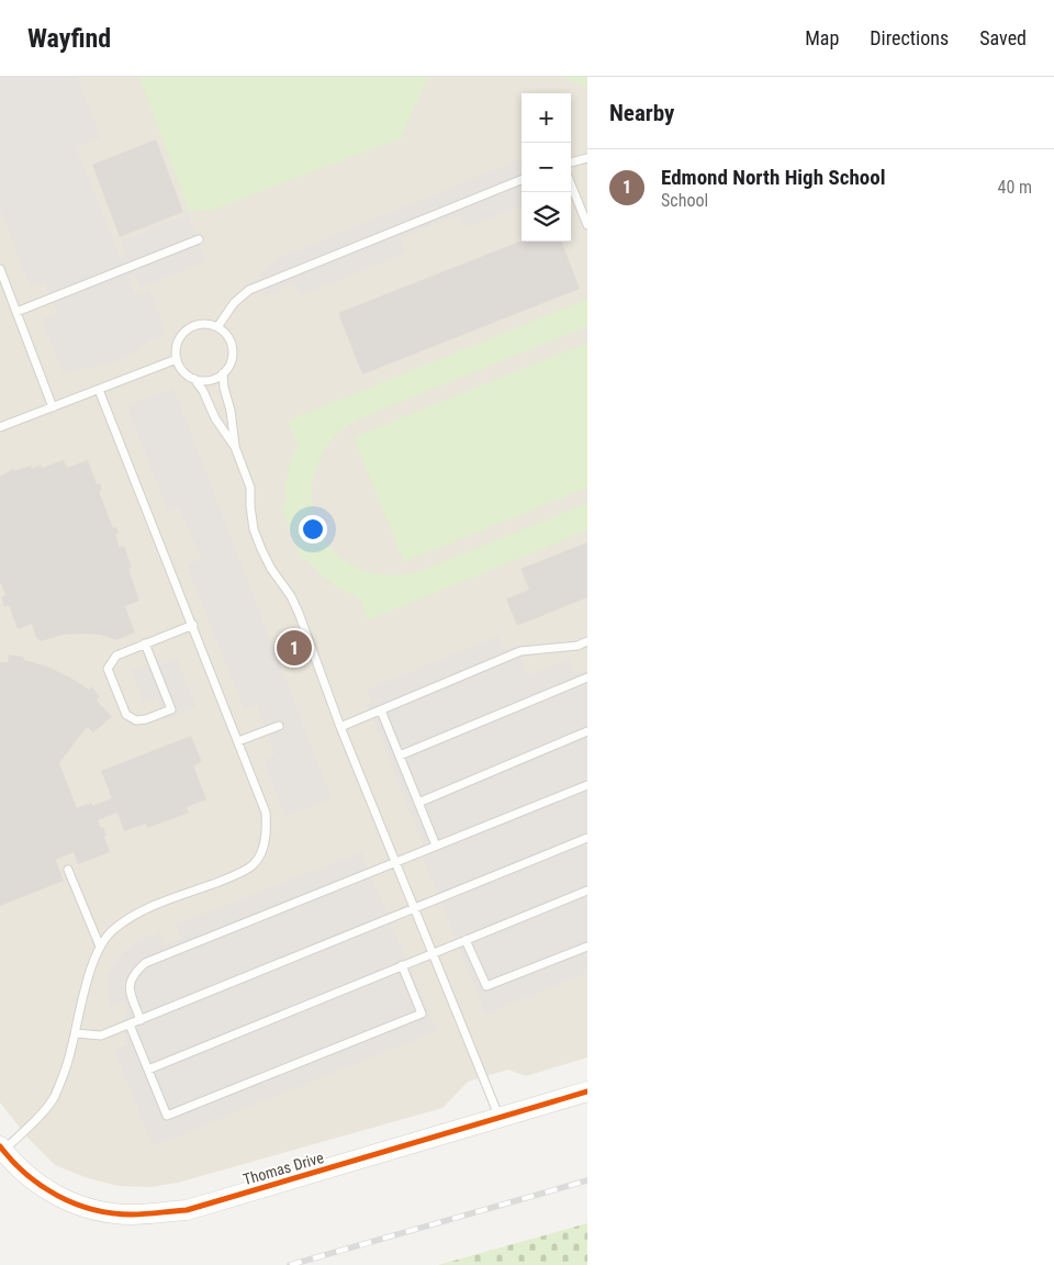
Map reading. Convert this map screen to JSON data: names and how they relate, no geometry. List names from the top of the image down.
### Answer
{
  "streets": {
    "street": ["Thomas Drive"]
  },
  "page": {
    "header": "Wayfind",
    "nav": ["Map", "Directions", "Saved"],
    "heading": "Nearby",
    "map_buttons": ["+", "−"],
    "list": [
      {
        "mark": "1",
        "name": "Edmond North High School",
        "note": "School",
        "value": "40 m"
      }
    ],
    "pins": "1"
  }
}
